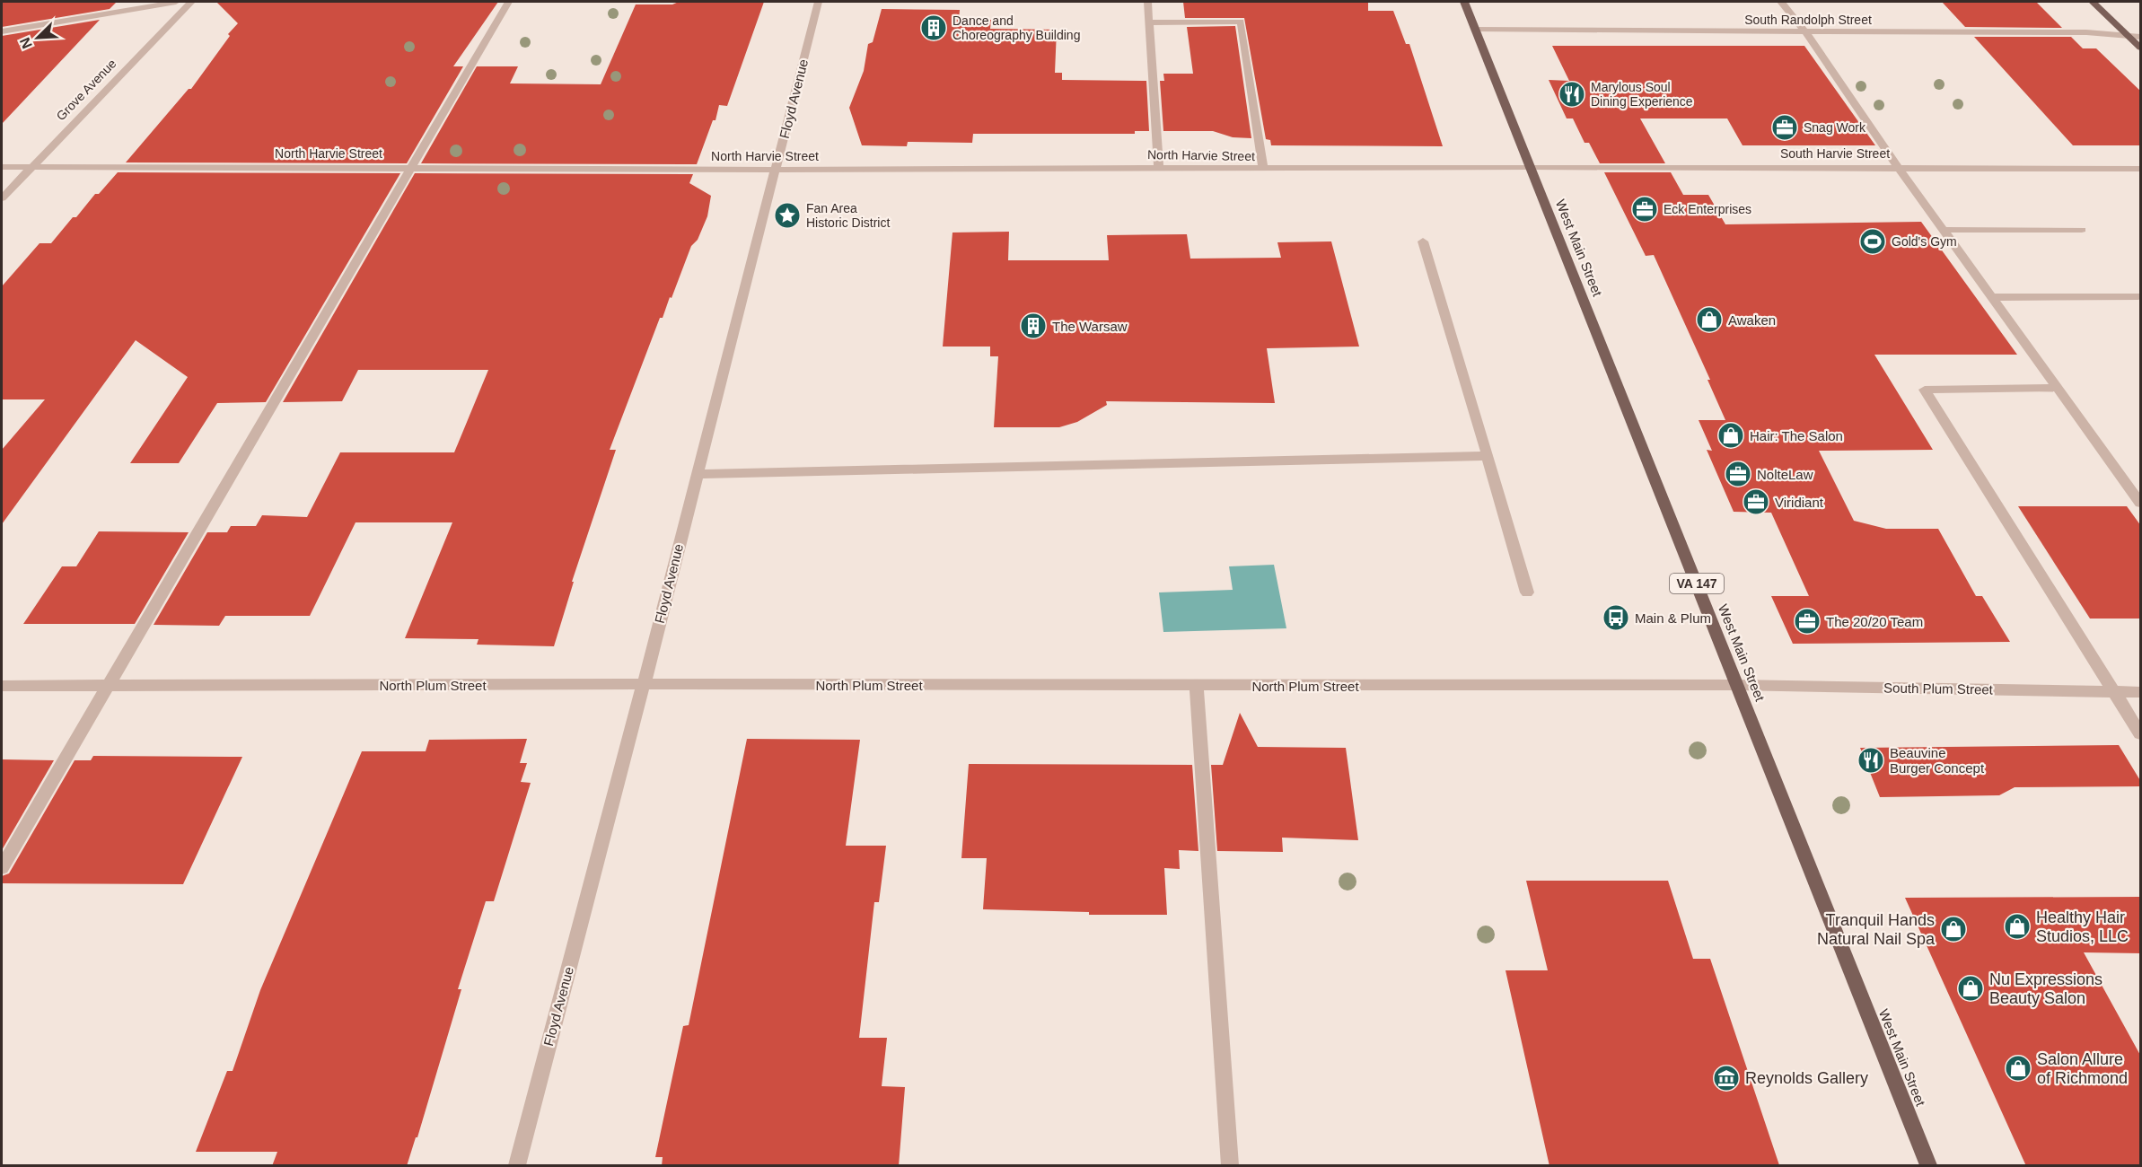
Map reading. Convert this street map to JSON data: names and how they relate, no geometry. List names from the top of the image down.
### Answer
{
  "streets": {
    "main road": ["West Main Street", "VA 147"],
    "street": [
      "South Randolph Street",
      "Grove Avenue",
      "Floyd Avenue",
      "North Harvie Street",
      "South Harvie Street",
      "North Plum Street",
      "South Plum Street"
    ]
  },
  "crossings": [
    ["South Randolph Street", "West Main Street"],
    ["Grove Avenue", "North Harvie Street"],
    ["Floyd Avenue", "North Harvie Street"],
    ["Floyd Avenue", "North Plum Street"],
    ["North Harvie Street", "South Harvie Street"],
    ["North Harvie Street", "West Main Street"],
    ["South Harvie Street", "West Main Street"],
    ["West Main Street", "North Plum Street"],
    ["West Main Street", "South Plum Street"],
    ["North Plum Street", "South Plum Street"]
  ],
  "places": {
    "building": ["Dance and Choreography Building", "The Warsaw"],
    "restaurant": ["Marylous Soul Dining Experience", "Beauvine Burger Concept"],
    "office": [
      "Snag Work",
      "Eck Enterprises",
      "NolteLaw",
      "Viridiant",
      "The 20/20 Team"
    ],
    "place": ["Fan Area Historic District"],
    "sports": ["Gold's Gym"],
    "shop": [
      "Awaken",
      "Hair: The Salon",
      "Healthy Hair Studios, LLC",
      "Tranquil Hands Natural Nail Spa",
      "Nu Expressions Beauty Salon",
      "Salon Allure of Richmond"
    ],
    "bus stop": ["Main & Plum"],
    "museum": ["Reynolds Gallery"]
  },
  "north": "bottom left"
}
